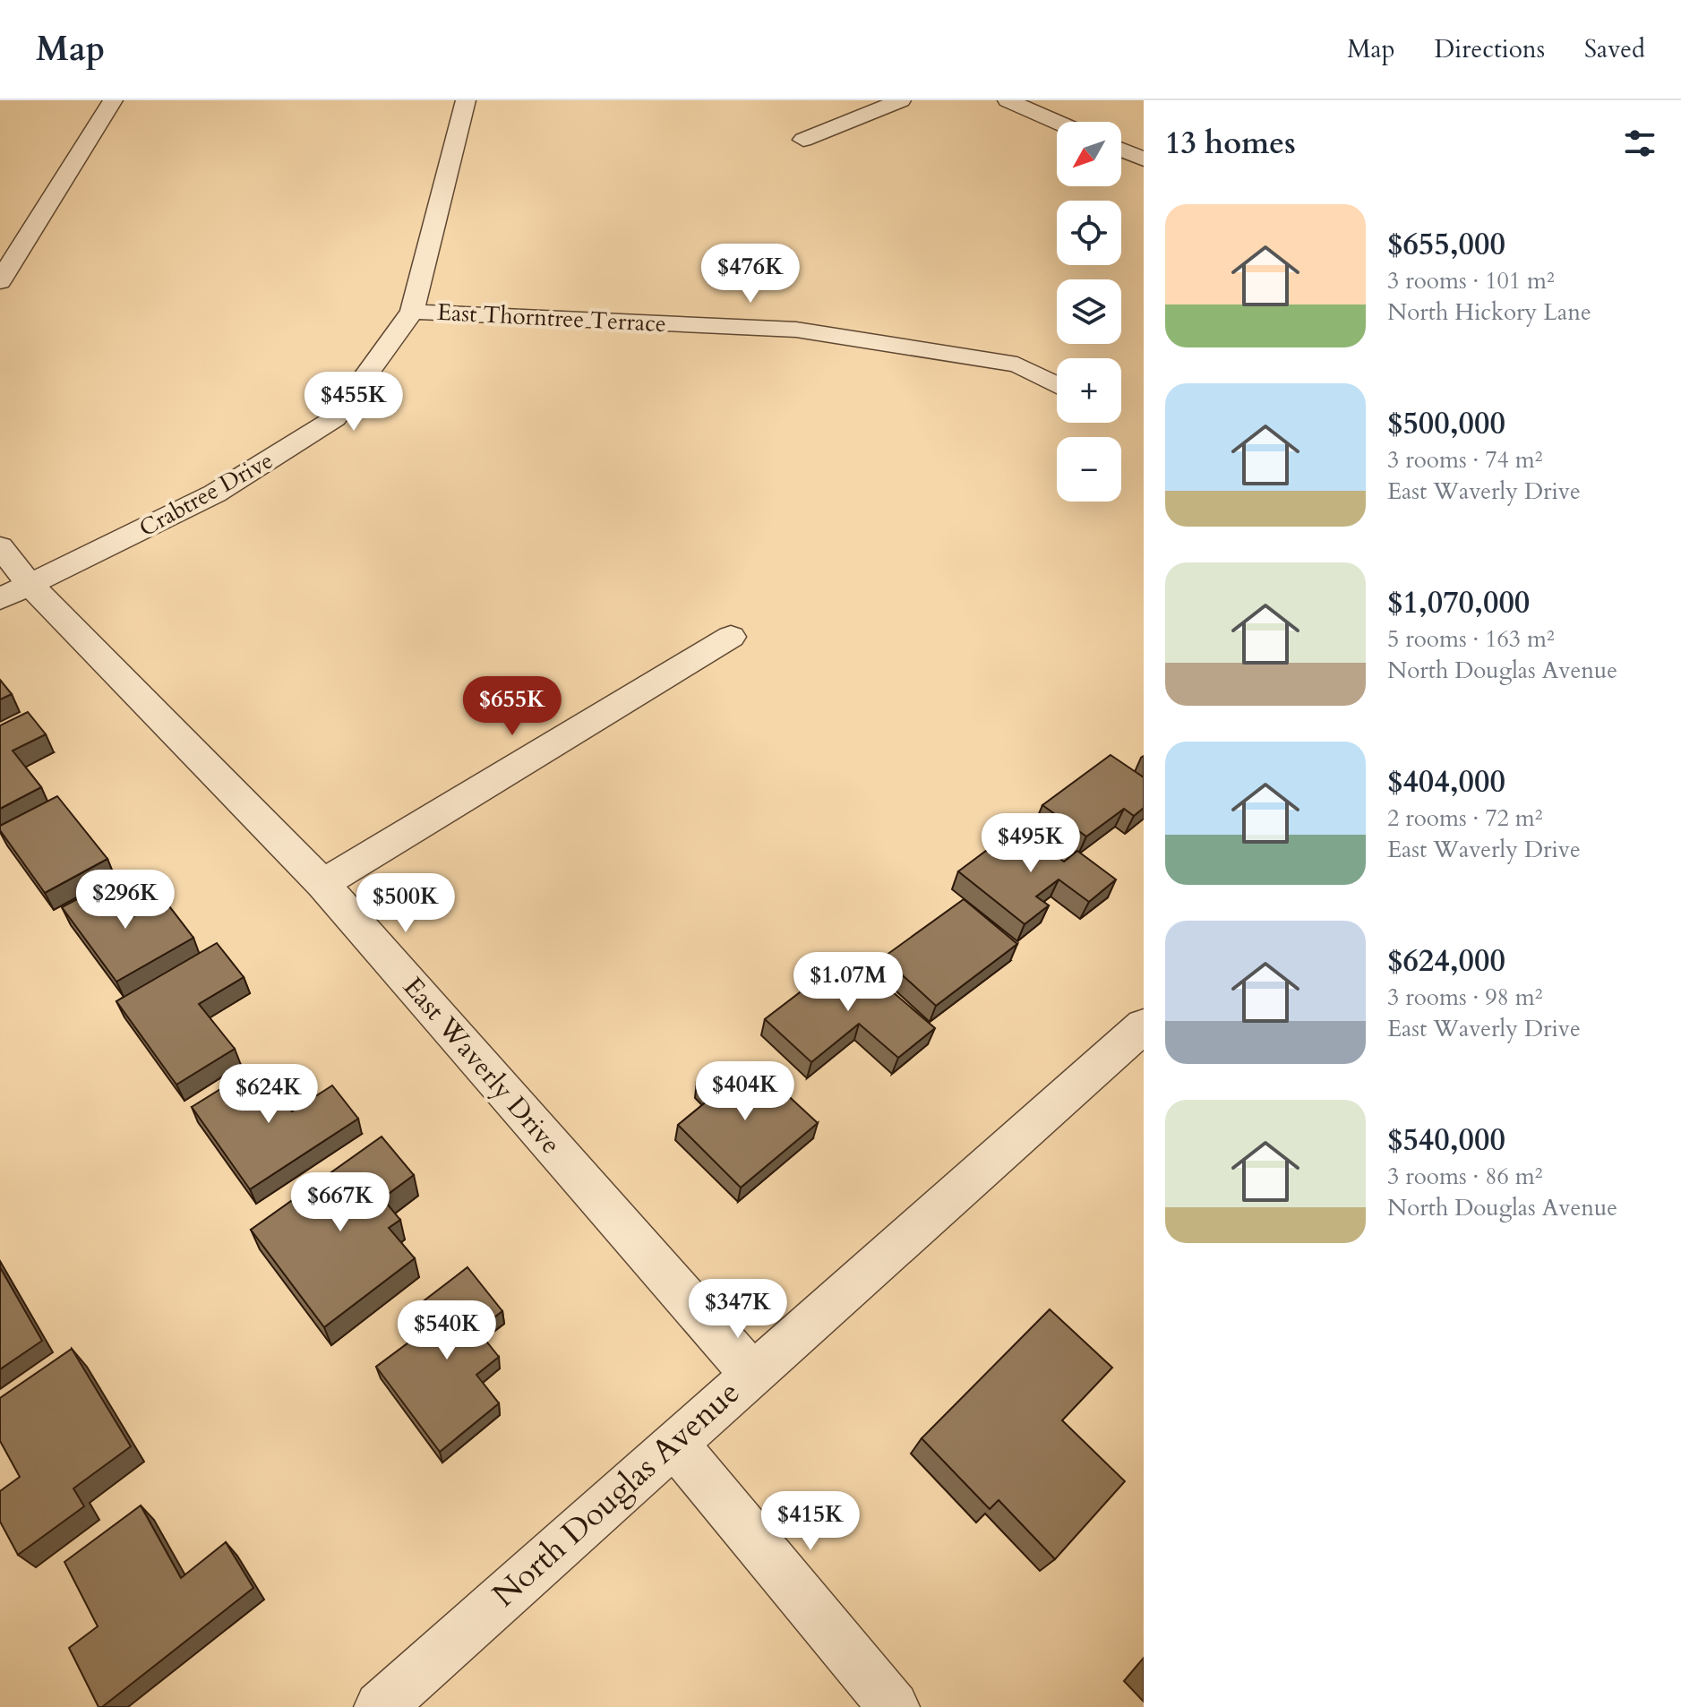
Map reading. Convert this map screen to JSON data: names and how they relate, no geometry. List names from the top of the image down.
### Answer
{
  "streets": {
    "street": [
      "East Thorntree Terrace",
      "Crabtree Drive",
      "East Waverly Drive",
      "North Douglas Avenue"
    ]
  },
  "crossings": [
    ["East Thorntree Terrace", "Crabtree Drive"],
    ["Crabtree Drive", "East Waverly Drive"],
    ["East Waverly Drive", "North Douglas Avenue"]
  ],
  "north": "bottom left",
  "page": {
    "header": "Map",
    "nav": ["Map", "Directions", "Saved"],
    "heading": "13 homes",
    "map_buttons": ["+", "−"],
    "list": [
      {
        "name": "$655,000",
        "note": "3 rooms · 101 m² · North Hickory Lane"
      },
      {
        "name": "$500,000",
        "note": "3 rooms · 74 m² · East Waverly Drive"
      },
      {
        "name": "$1,070,000",
        "note": "5 rooms · 163 m² · North Douglas Avenue"
      },
      {
        "name": "$404,000",
        "note": "2 rooms · 72 m² · East Waverly Drive"
      },
      {
        "name": "$624,000",
        "note": "3 rooms · 98 m² · East Waverly Drive"
      },
      {
        "name": "$540,000",
        "note": "3 rooms · 86 m² · North Douglas Avenue"
      }
    ],
    "price": [
      "$476K",
      "$455K",
      "$655K",
      "$495K",
      "$296K",
      "$500K",
      "$1.07M",
      "$404K",
      "$624K",
      "$667K",
      "$347K",
      "$540K",
      "$415K"
    ]
  }
}
